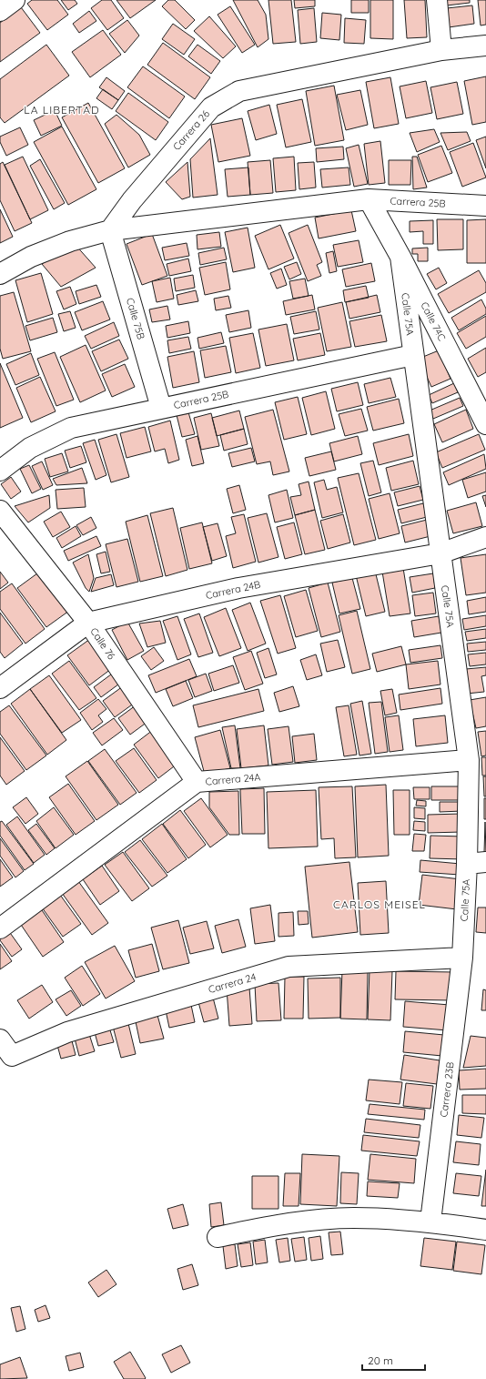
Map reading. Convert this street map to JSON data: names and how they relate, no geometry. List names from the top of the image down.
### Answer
{
  "streets": {
    "street": [
      "Carrera 26",
      "Carrera 25B",
      "Calle 75A",
      "Calle 75B",
      "Calle 74C",
      "Carrera 24B",
      "Calle 76",
      "Carrera 24A",
      "Carrera 24",
      "Carrera 23B"
    ]
  },
  "crossings": [
    ["Carrera 26", "Carrera 25B"],
    ["Carrera 26", "Calle 75B"],
    ["Carrera 25B", "Calle 75A"],
    ["Carrera 25B", "Calle 75B"],
    ["Carrera 25B", "Calle 74C"],
    ["Calle 75A", "Calle 74C"],
    ["Calle 75A", "Carrera 24B"],
    ["Calle 75A", "Carrera 24A"],
    ["Calle 75A", "Carrera 24"],
    ["Calle 75A", "Carrera 23B"],
    ["Carrera 24B", "Calle 76"],
    ["Calle 76", "Carrera 24A"],
    ["Carrera 24", "Carrera 23B"]
  ],
  "districts": ["LA LIBERTAD", "CARLOS MEISEL"],
  "scale_bar": "20 m"
}
